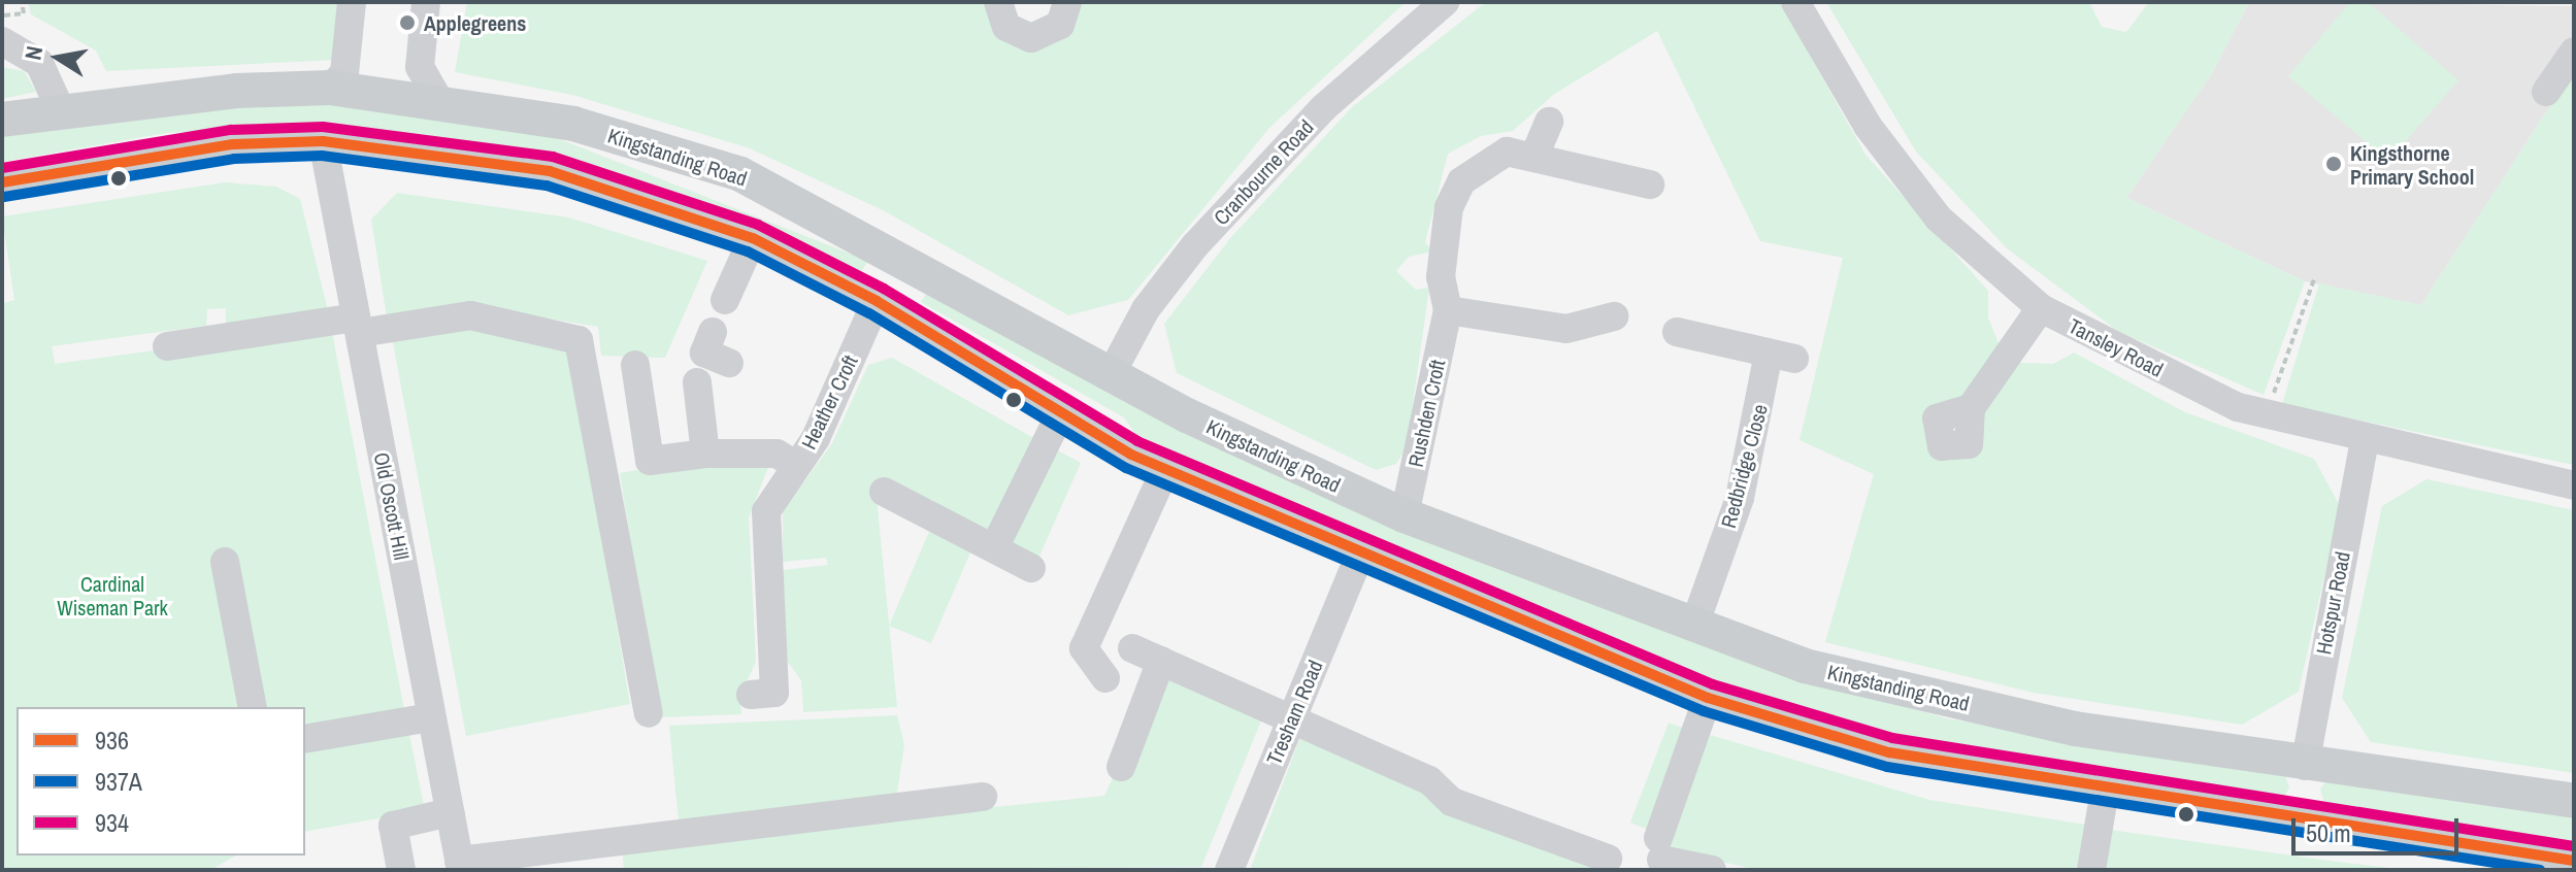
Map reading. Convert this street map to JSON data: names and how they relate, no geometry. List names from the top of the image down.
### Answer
{
  "streets": {
    "main road": ["Kingstanding Road"],
    "street": [
      "Cranbourne Road",
      "Tansley Road",
      "Heather Croft",
      "Rushden Croft",
      "Redbridge Close",
      "Old Oscott Hill",
      "Hotspur Road",
      "Tresham Road"
    ]
  },
  "crossings": [
    ["Kingstanding Road", "Cranbourne Road"],
    ["Kingstanding Road", "Rushden Croft"],
    ["Kingstanding Road", "Redbridge Close"],
    ["Kingstanding Road", "Hotspur Road"],
    ["Tansley Road", "Hotspur Road"]
  ],
  "parks": ["Cardinal Wiseman Park"],
  "places": ["Applegreens", "Kingsthorne Primary School"],
  "lines": ["transit line 934", "transit line 936", "transit line 937A"],
  "legend": ["936", "937A", "934"],
  "scale_bar": "50 m",
  "north": "left"
}
